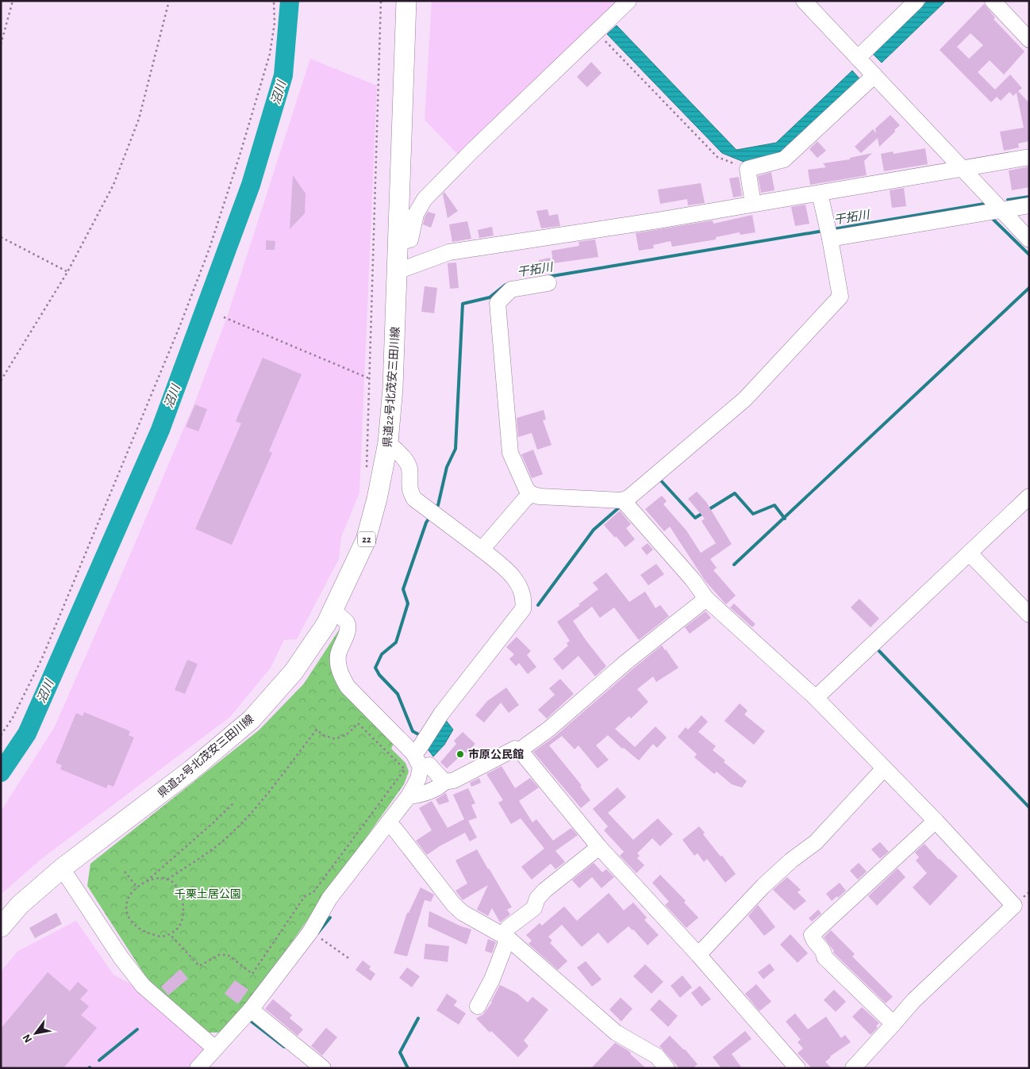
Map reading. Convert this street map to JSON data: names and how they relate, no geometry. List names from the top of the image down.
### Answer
{
  "streets": {
    "main road": ["県道22号北茂安三田川線", "22"]
  },
  "water": ["沼川", "干拓川"],
  "parks": ["千栗土居公園"],
  "places": ["市原公民館"],
  "north": "bottom left"
}
